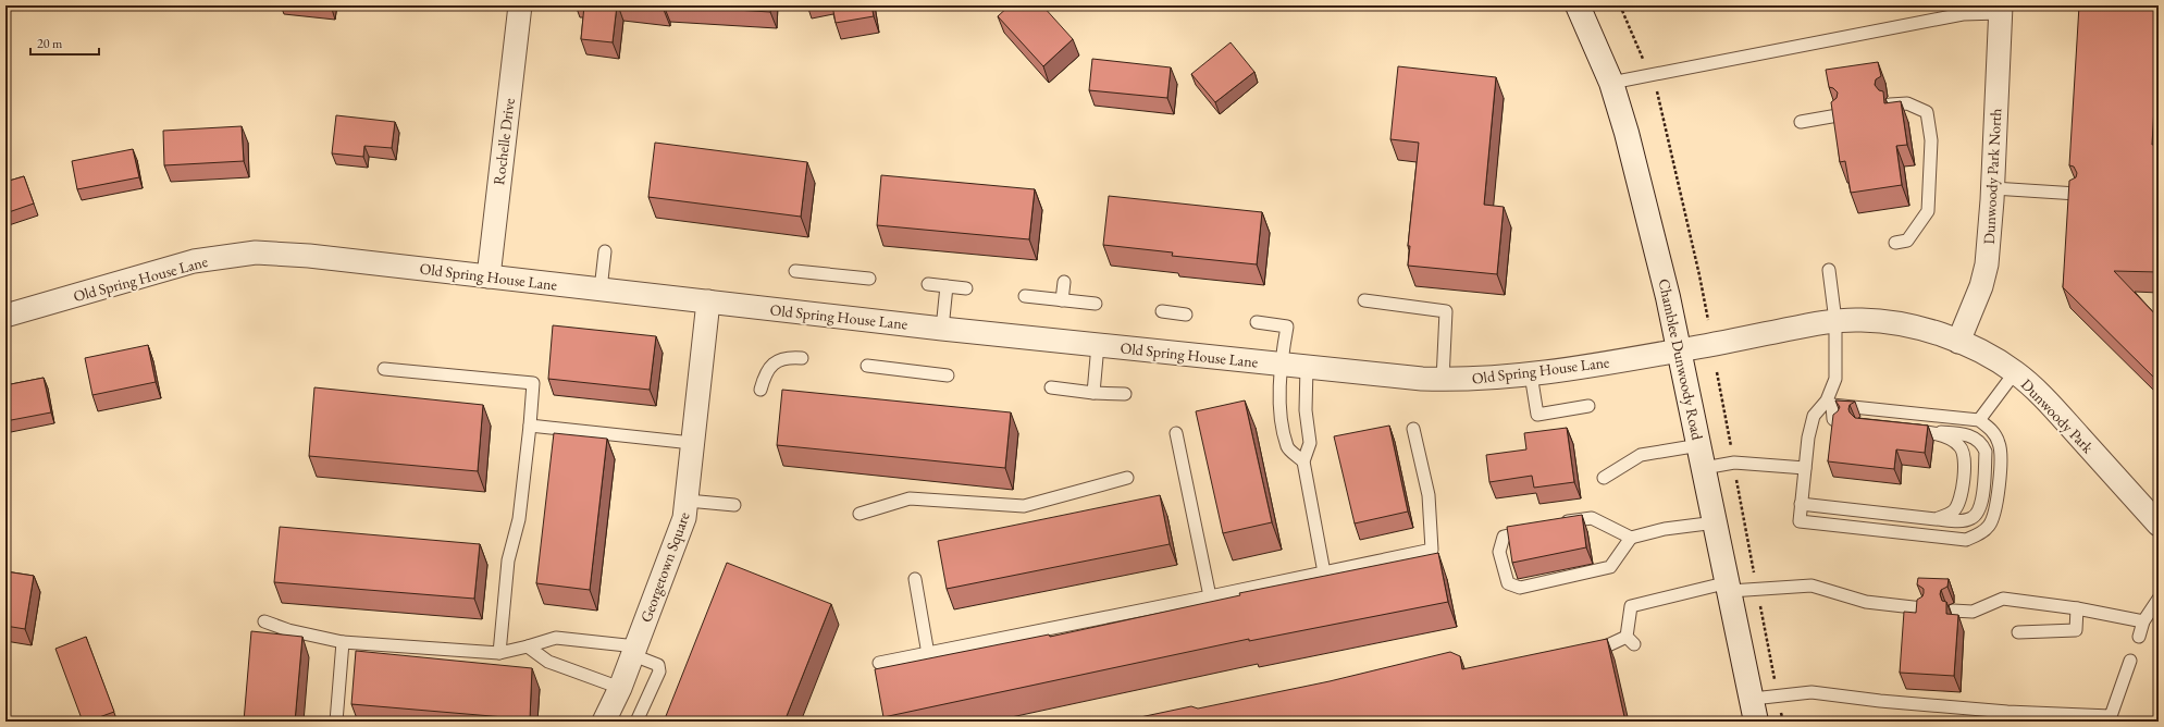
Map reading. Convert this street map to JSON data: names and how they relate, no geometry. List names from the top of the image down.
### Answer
{
  "streets": {
    "street": [
      "Rochelle Drive",
      "Dunwoody Park North",
      "Old Spring House Lane",
      "Chamblee Dunwoody Road",
      "Dunwoody Park",
      "Georgetown Square"
    ]
  },
  "crossings": [
    ["Rochelle Drive", "Old Spring House Lane"],
    ["Dunwoody Park North", "Dunwoody Park"],
    ["Old Spring House Lane", "Chamblee Dunwoody Road"],
    ["Old Spring House Lane", "Dunwoody Park"],
    ["Old Spring House Lane", "Georgetown Square"],
    ["Chamblee Dunwoody Road", "Dunwoody Park"]
  ],
  "scale_bar": "20 m"
}
